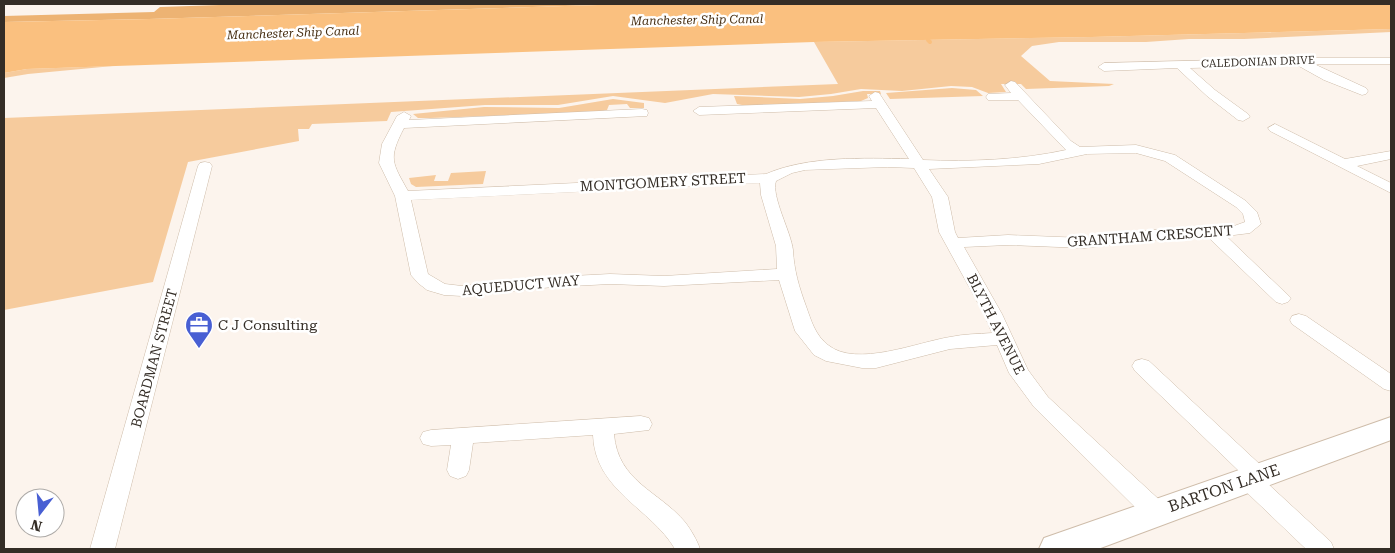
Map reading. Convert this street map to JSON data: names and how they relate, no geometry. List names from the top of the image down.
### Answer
{
  "streets": {
    "main road": ["BARTON LANE"],
    "street": [
      "CALEDONIAN DRIVE",
      "MONTGOMERY STREET",
      "GRANTHAM CRESCENT",
      "AQUEDUCT WAY",
      "BLYTH AVENUE",
      "BOARDMAN STREET"
    ]
  },
  "crossings": [
    ["MONTGOMERY STREET", "GRANTHAM CRESCENT"],
    ["MONTGOMERY STREET", "AQUEDUCT WAY"],
    ["MONTGOMERY STREET", "BLYTH AVENUE"],
    ["GRANTHAM CRESCENT", "BLYTH AVENUE"],
    ["BLYTH AVENUE", "BARTON LANE"]
  ],
  "water": ["Manchester Ship Canal"],
  "places": {
    "office": ["C J Consulting"]
  },
  "north": "bottom"
}
